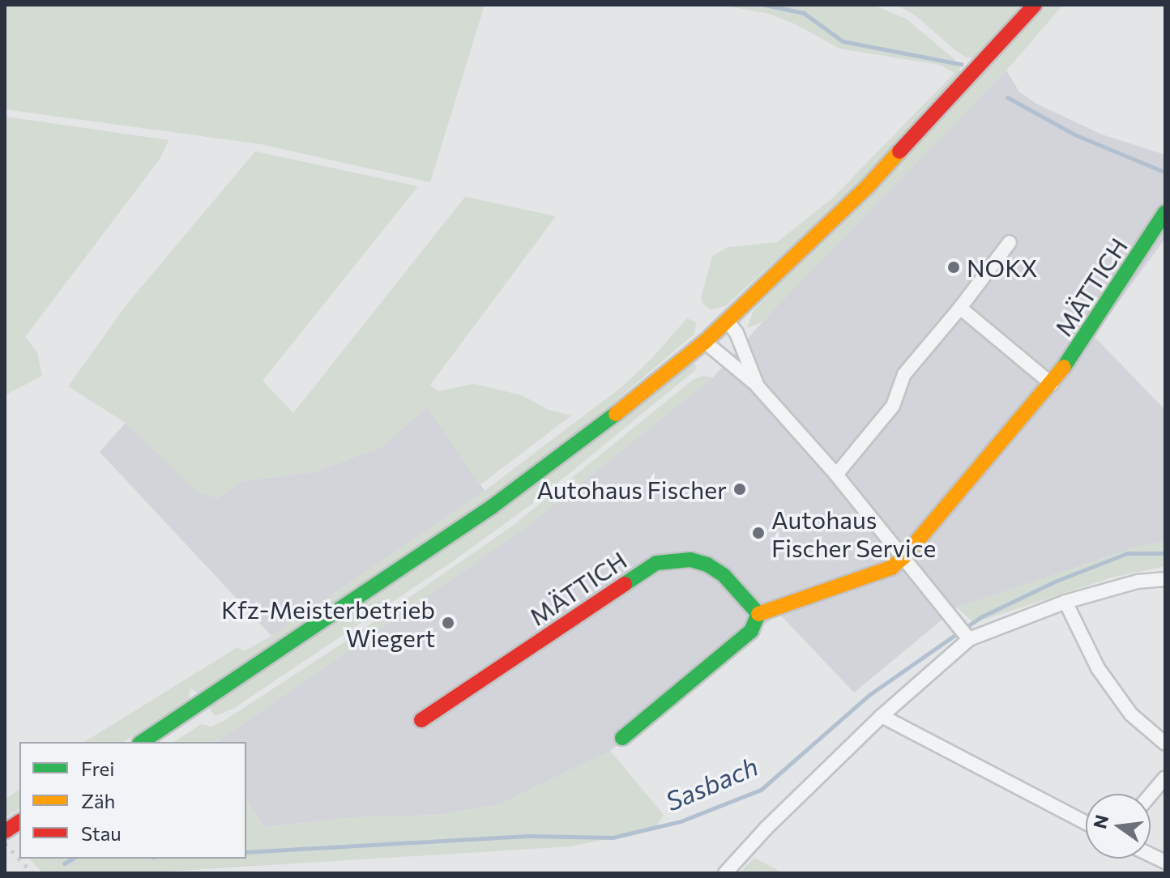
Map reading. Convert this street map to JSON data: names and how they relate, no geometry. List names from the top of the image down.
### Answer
{
  "streets": {
    "street": ["MÄTTICH"]
  },
  "water": ["Sasbach"],
  "places": [
    "NOKX",
    "Autohaus Fischer",
    "Autohaus Fischer Service",
    "Kfz-Meisterbetrieb Wiegert"
  ],
  "legend": ["Frei", "Zäh", "Stau"],
  "north": "left"
}
